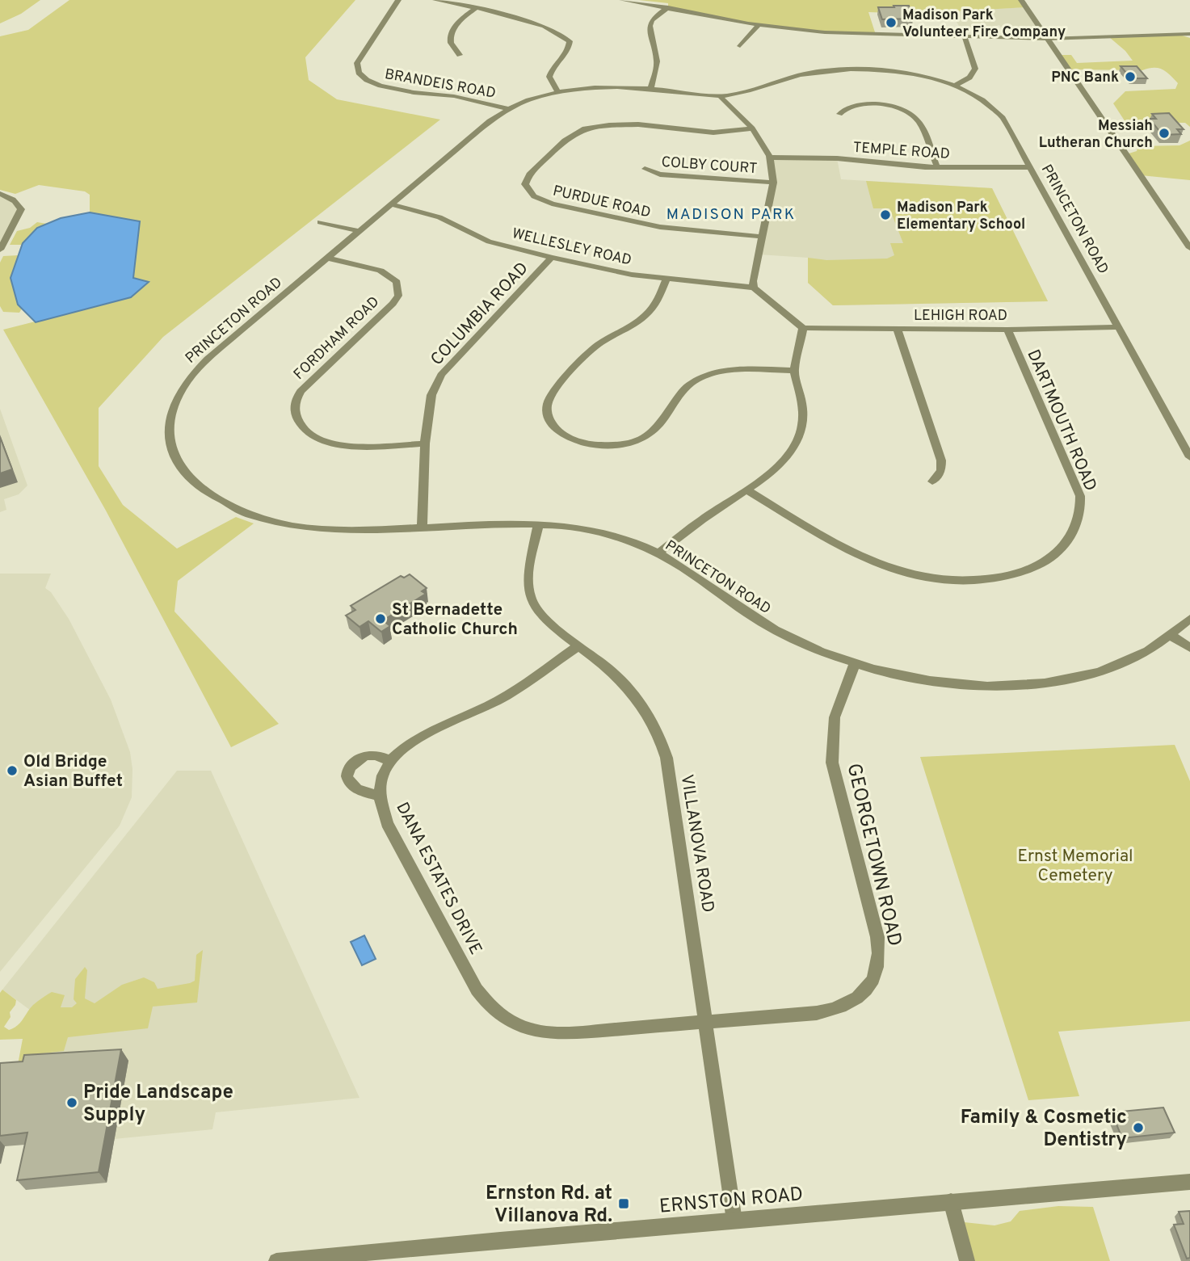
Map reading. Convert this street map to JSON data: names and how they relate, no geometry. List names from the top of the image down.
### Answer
{
  "streets": {
    "street": [
      "BRANDEIS ROAD",
      "TEMPLE ROAD",
      "COLBY COURT",
      "PURDUE ROAD",
      "PRINCETON ROAD",
      "WELLESLEY ROAD",
      "COLUMBIA ROAD",
      "LEHIGH ROAD",
      "FORDHAM ROAD",
      "DARTMOUTH ROAD",
      "VILLANOVA ROAD",
      "GEORGETOWN ROAD",
      "DANA ESTATES DRIVE",
      "ERNSTON ROAD"
    ]
  },
  "crossings": [
    ["BRANDEIS ROAD", "PRINCETON ROAD"],
    ["TEMPLE ROAD", "PRINCETON ROAD"],
    ["PRINCETON ROAD", "WELLESLEY ROAD"],
    ["PRINCETON ROAD", "COLUMBIA ROAD"],
    ["PRINCETON ROAD", "LEHIGH ROAD"],
    ["PRINCETON ROAD", "FORDHAM ROAD"],
    ["PRINCETON ROAD", "VILLANOVA ROAD"],
    ["PRINCETON ROAD", "GEORGETOWN ROAD"],
    ["WELLESLEY ROAD", "COLUMBIA ROAD"],
    ["COLUMBIA ROAD", "FORDHAM ROAD"],
    ["LEHIGH ROAD", "DARTMOUTH ROAD"],
    ["VILLANOVA ROAD", "GEORGETOWN ROAD"],
    ["VILLANOVA ROAD", "DANA ESTATES DRIVE"],
    ["VILLANOVA ROAD", "ERNSTON ROAD"],
    ["GEORGETOWN ROAD", "DANA ESTATES DRIVE"]
  ],
  "districts": ["MADISON PARK"],
  "parks": ["Ernst Memorial Cemetery"],
  "places": {
    "other": [
      "Madison Park Volunteer Fire Company",
      "PNC Bank",
      "Messiah Lutheran Church",
      "Madison Park Elementary School",
      "St Bernadette Catholic Church",
      "Old Bridge Asian Buffet",
      "Pride Landscape Supply",
      "Family & Cosmetic Dentistry"
    ],
    "transit": ["Ernston Rd. at Villanova Rd."]
  }
}
